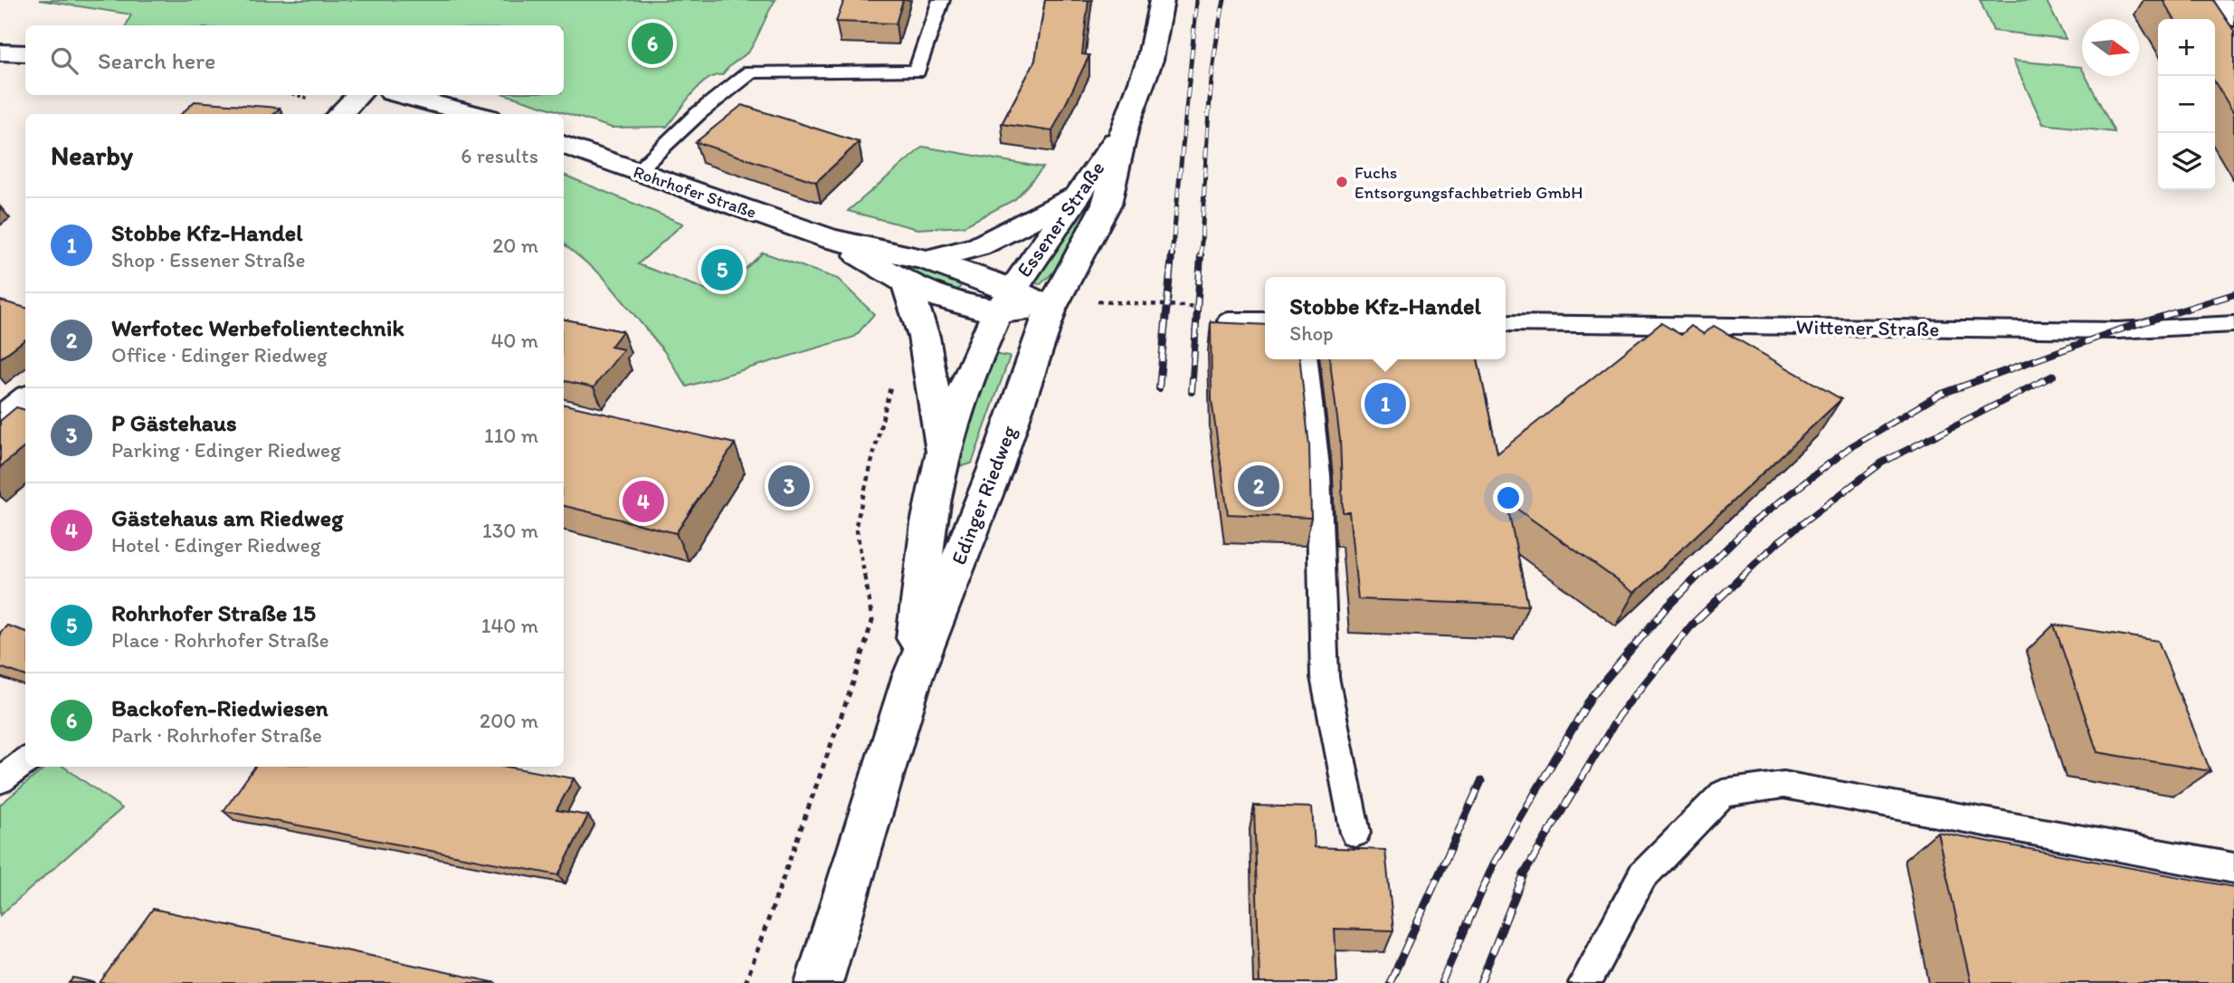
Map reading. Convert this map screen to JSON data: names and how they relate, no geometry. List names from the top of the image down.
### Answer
{
  "streets": {
    "main road": ["Rohrhofer Straße", "Essener Straße", "Edinger Riedweg"],
    "lane": ["Wittener Straße"]
  },
  "crossings": [
    ["Rohrhofer Straße", "Essener Straße"],
    ["Rohrhofer Straße", "Edinger Riedweg"],
    ["Essener Straße", "Edinger Riedweg"]
  ],
  "places": ["Fuchs Entsorgungsfachbetrieb GmbH"],
  "north": "right",
  "page": {
    "map_buttons": ["+", "−"],
    "pins": [
      "6",
      "5",
      "1",
      "2",
      "3",
      "4"
    ],
    "search": "Search here",
    "heading": ["Nearby", "6 results"],
    "list": [
      {
        "mark": "1",
        "name": "Stobbe Kfz-Handel",
        "note": "Shop · Essener Straße",
        "value": "20 m"
      },
      {
        "mark": "2",
        "name": "Werfotec Werbefolientechnik",
        "note": "Office · Edinger Riedweg",
        "value": "40 m"
      },
      {
        "mark": "3",
        "name": "P Gästehaus",
        "note": "Parking · Edinger Riedweg",
        "value": "110 m"
      },
      {
        "mark": "4",
        "name": "Gästehaus am Riedweg",
        "note": "Hotel · Edinger Riedweg",
        "value": "130 m"
      },
      {
        "mark": "5",
        "name": "Rohrhofer Straße 15",
        "note": "Place · Rohrhofer Straße",
        "value": "140 m"
      },
      {
        "mark": "6",
        "name": "Backofen-Riedwiesen",
        "note": "Park · Rohrhofer Straße",
        "value": "200 m"
      }
    ],
    "popup": ["Stobbe Kfz-Handel", "Shop"]
  }
}
